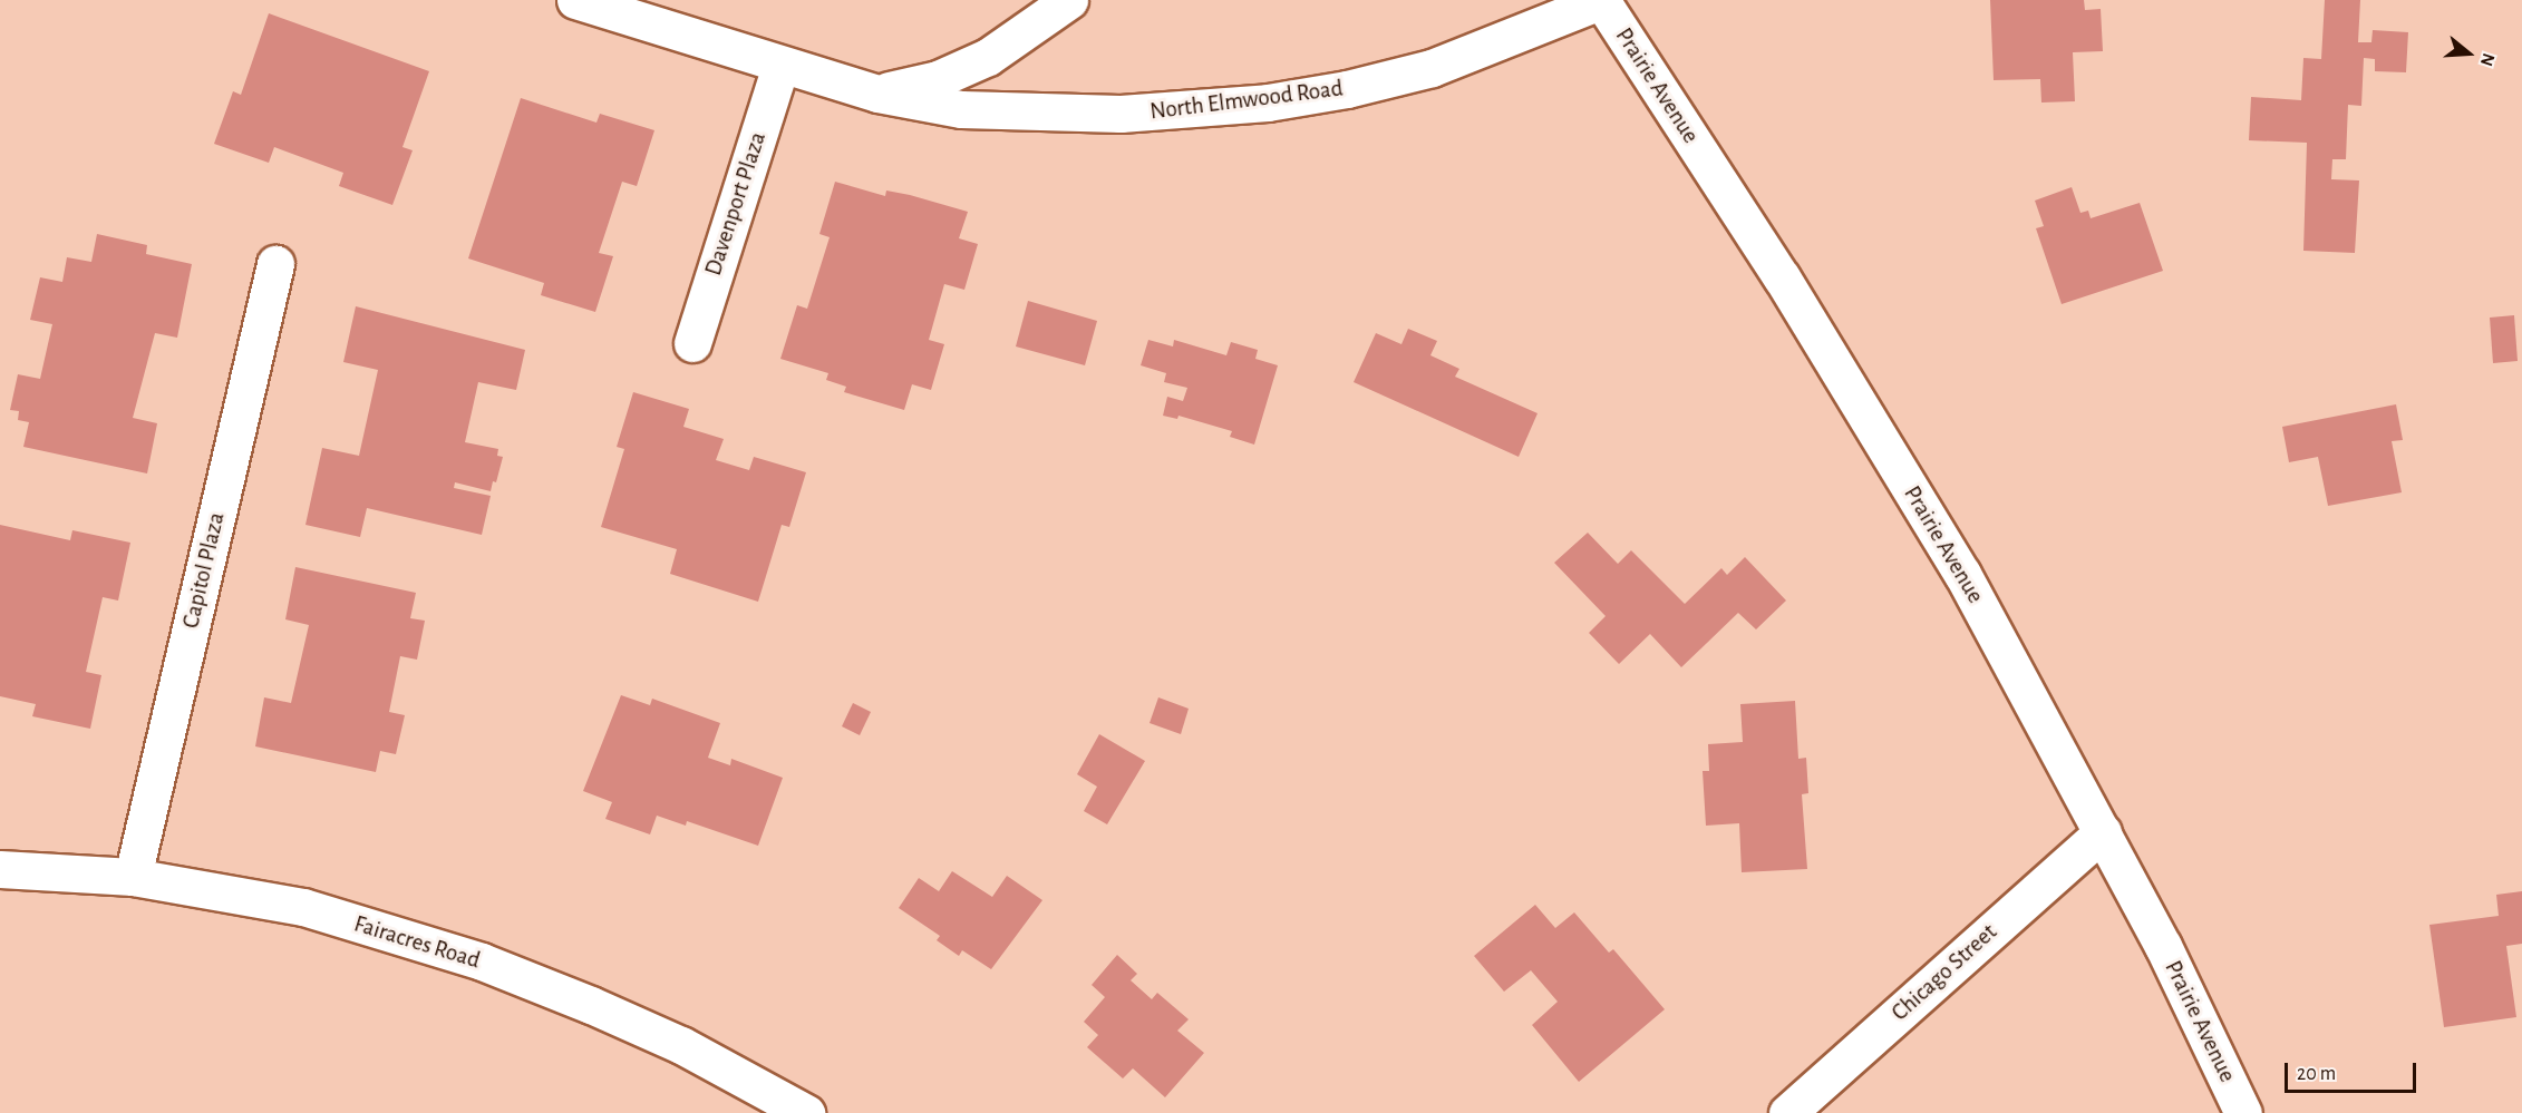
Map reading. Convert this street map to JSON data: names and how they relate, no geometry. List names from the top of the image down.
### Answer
{
  "streets": {
    "street": [
      "Prairie Avenue",
      "North Elmwood Road",
      "Davenport Plaza",
      "Capitol Plaza",
      "Fairacres Road",
      "Chicago Street"
    ]
  },
  "crossings": [
    ["Prairie Avenue", "North Elmwood Road"],
    ["Prairie Avenue", "Chicago Street"],
    ["North Elmwood Road", "Davenport Plaza"],
    ["Capitol Plaza", "Fairacres Road"]
  ],
  "scale_bar": "20 m",
  "north": "right"
}
